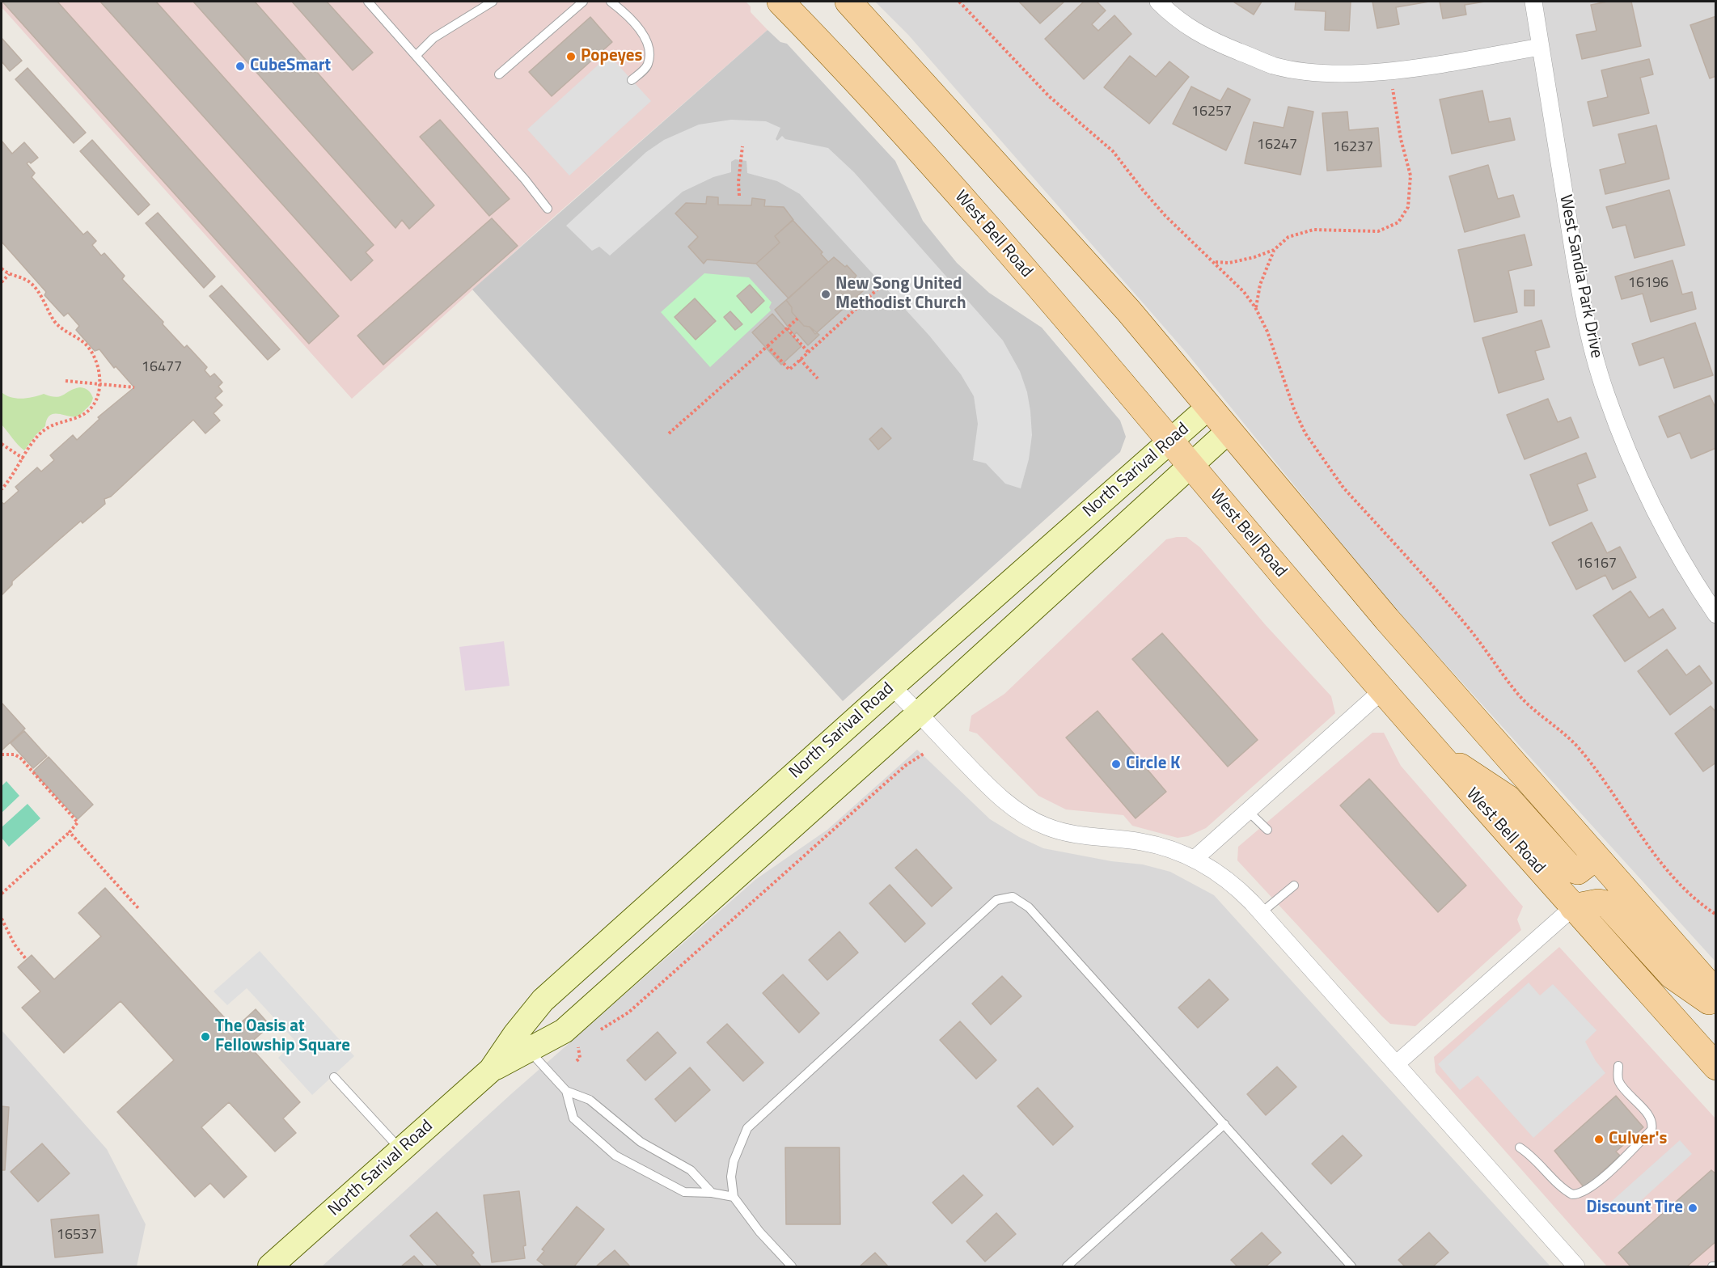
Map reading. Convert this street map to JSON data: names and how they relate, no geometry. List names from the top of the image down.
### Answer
{
  "streets": {
    "main road": ["West Bell Road", "North Sarival Road"],
    "street": ["West Sandia Park Drive"]
  },
  "crossings": [
    ["West Bell Road", "North Sarival Road"]
  ],
  "places": [
    "Popeyes",
    "CubeSmart",
    "New Song United Methodist Church",
    "Circle K",
    "The Oasis at Fellowship Square",
    "Culver's",
    "Discount Tire"
  ],
  "house_numbers": [
    "16257",
    "16247",
    "16237",
    "16196",
    "16477",
    "16167",
    "16537"
  ]
}
